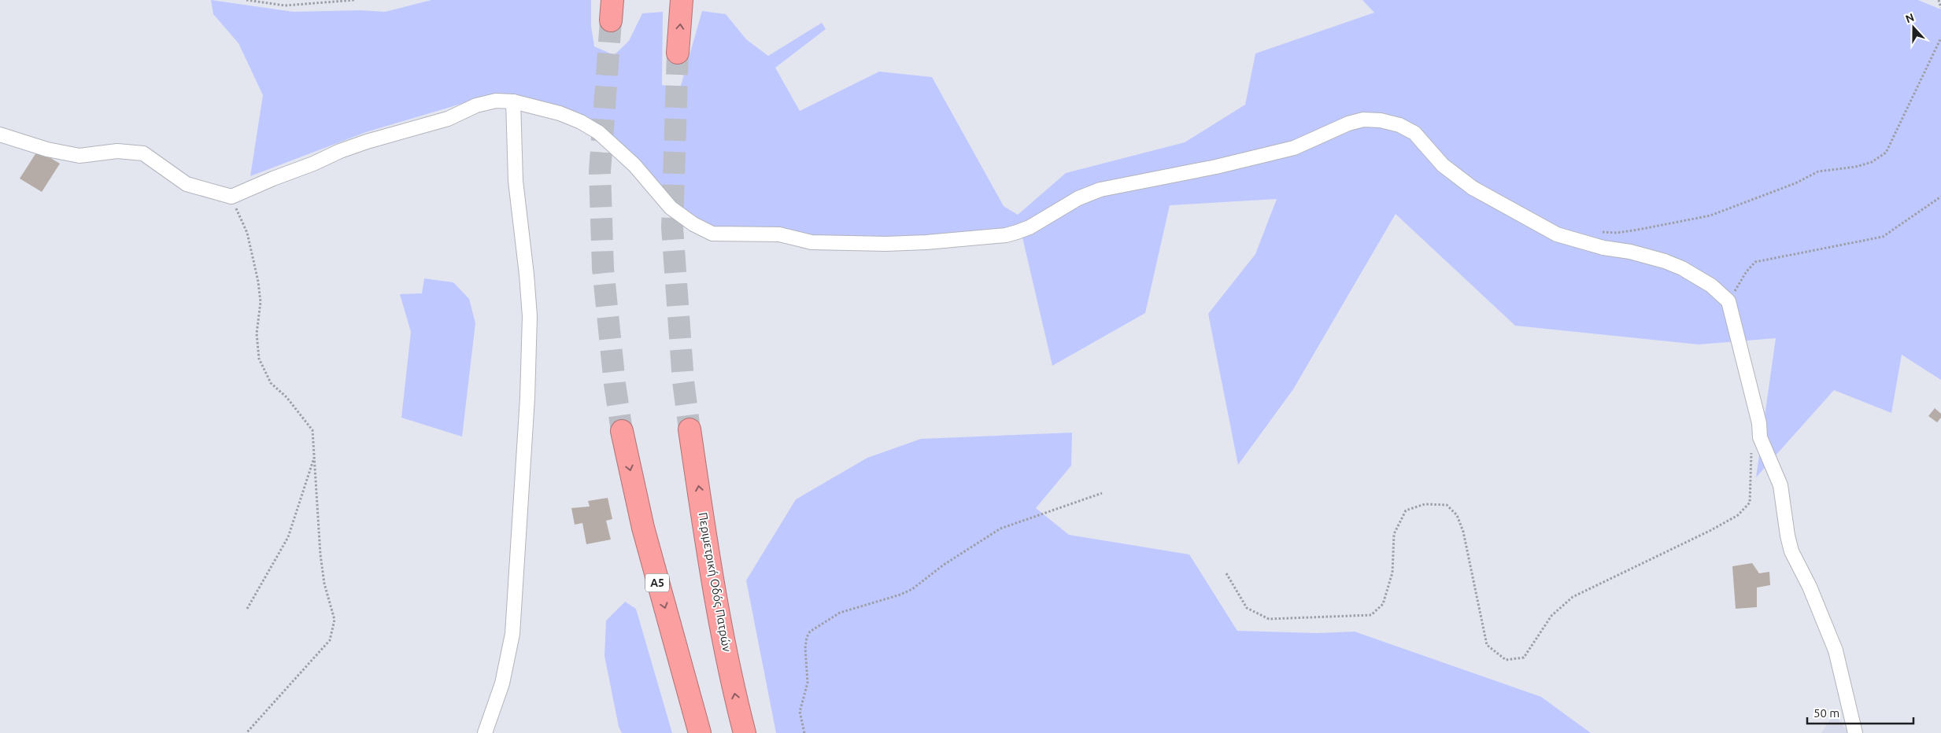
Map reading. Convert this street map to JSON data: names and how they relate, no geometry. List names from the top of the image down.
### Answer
{
  "streets": {
    "highway": ["Περιμετρική Οδός Πατρών", "Α5"]
  },
  "scale_bar": "50 m",
  "north": "top"
}
